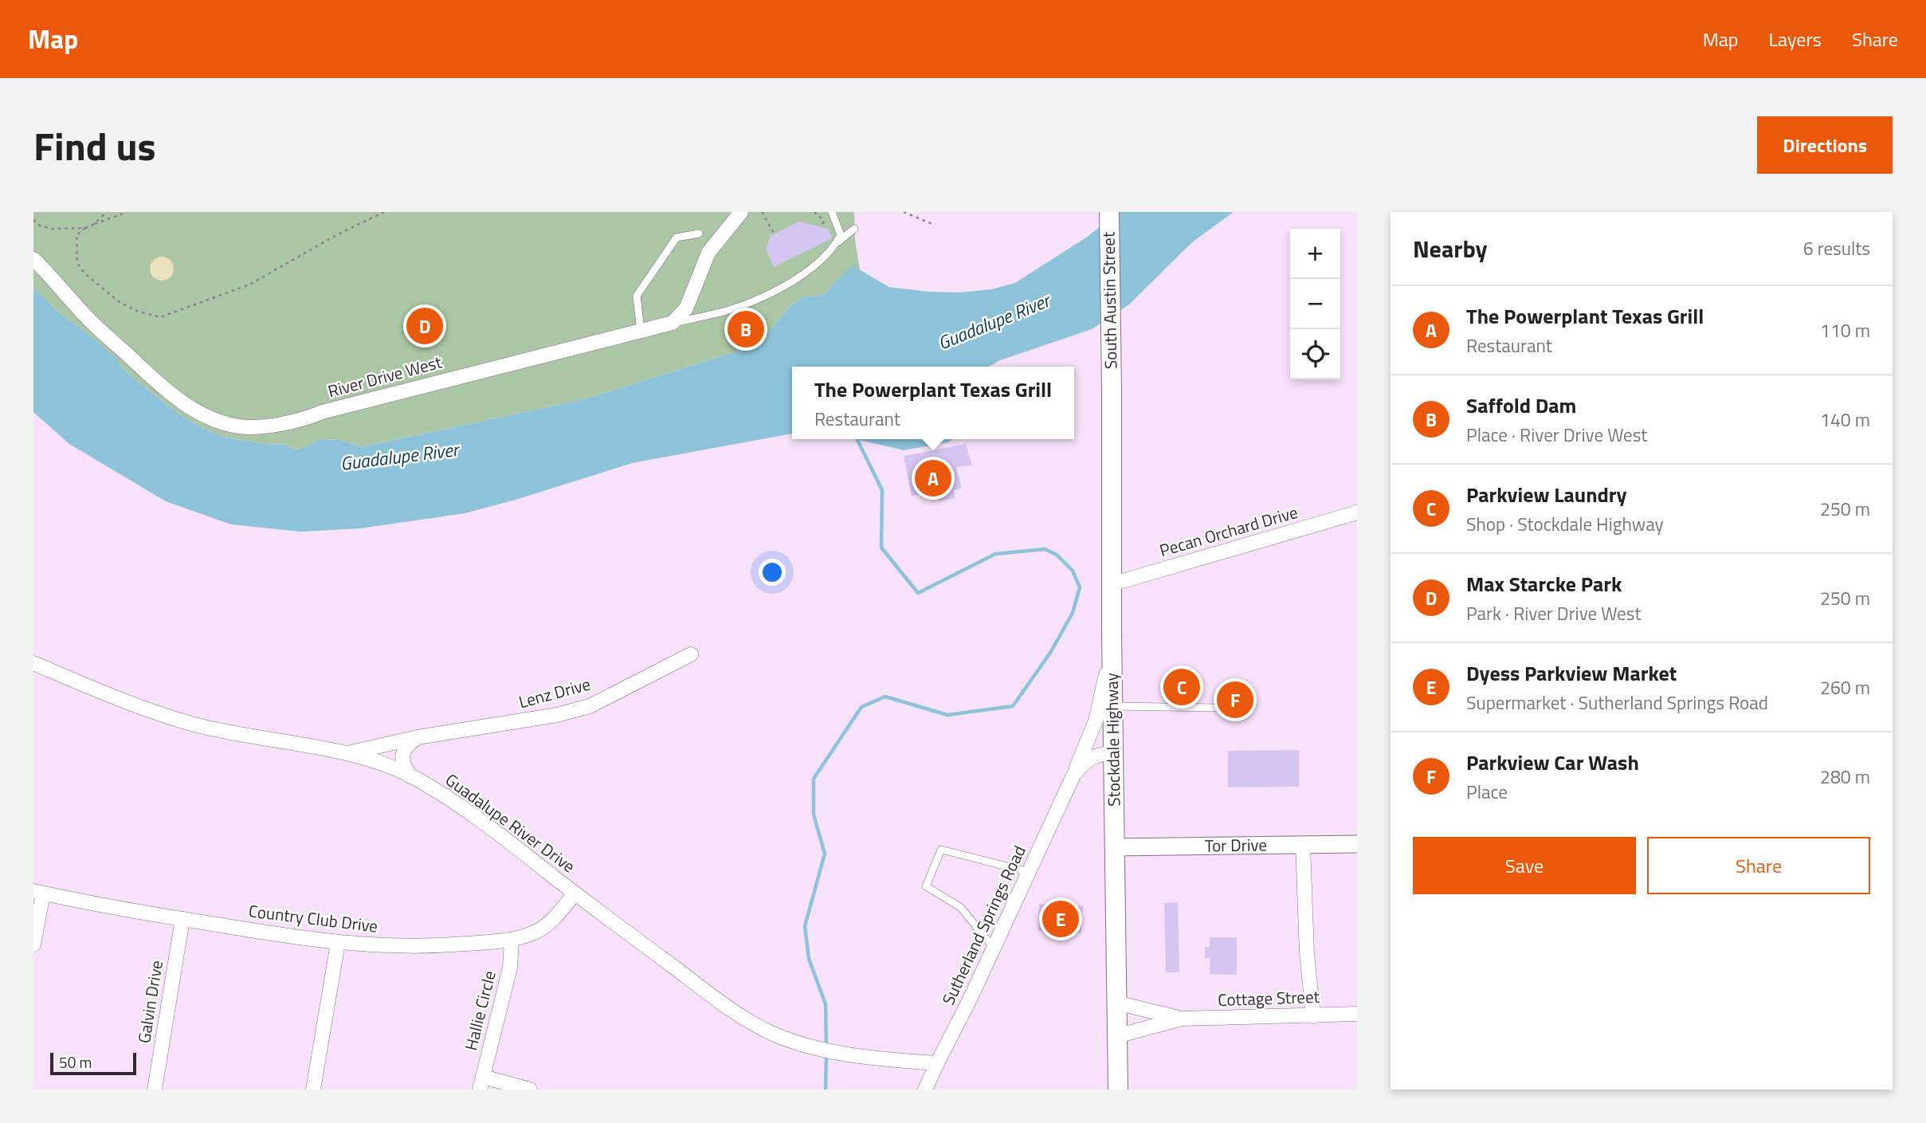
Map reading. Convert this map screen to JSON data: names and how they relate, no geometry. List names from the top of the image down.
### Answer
{
  "streets": {
    "main road": ["South Austin Street", "Stockdale Highway"],
    "street": [
      "River Drive West",
      "Pecan Orchard Drive",
      "Lenz Drive",
      "Guadalupe River Drive",
      "Tor Drive",
      "Country Club Drive",
      "Sutherland Springs Road",
      "Cottage Street",
      "Galvin Drive",
      "Hallie Circle"
    ]
  },
  "crossings": [
    ["South Austin Street", "Stockdale Highway"],
    ["Pecan Orchard Drive", "Stockdale Highway"],
    ["Lenz Drive", "Guadalupe River Drive"],
    ["Stockdale Highway", "Tor Drive"],
    ["Stockdale Highway", "Sutherland Springs Road"],
    ["Stockdale Highway", "Cottage Street"],
    ["Guadalupe River Drive", "Country Club Drive"],
    ["Guadalupe River Drive", "Sutherland Springs Road"],
    ["Country Club Drive", "Galvin Drive"],
    ["Country Club Drive", "Hallie Circle"]
  ],
  "water": ["Guadalupe River"],
  "scale_bar": "50 m",
  "page": {
    "header": "Map",
    "nav": ["Map", "Layers", "Share"],
    "title": "Find us",
    "buttons": [
      "Directions",
      ["Save", "Share"]
    ],
    "heading": ["Nearby", "6 results"],
    "map_buttons": ["+", "−"],
    "list": [
      {
        "mark": "A",
        "name": "The Powerplant Texas Grill",
        "note": "Restaurant",
        "value": "110 m"
      },
      {
        "mark": "B",
        "name": "Saffold Dam",
        "note": "Place · River Drive West",
        "value": "140 m"
      },
      {
        "mark": "C",
        "name": "Parkview Laundry",
        "note": "Shop · Stockdale Highway",
        "value": "250 m"
      },
      {
        "mark": "D",
        "name": "Max Starcke Park",
        "note": "Park · River Drive West",
        "value": "250 m"
      },
      {
        "mark": "E",
        "name": "Dyess Parkview Market",
        "note": "Supermarket · Sutherland Springs Road",
        "value": "260 m"
      },
      {
        "mark": "F",
        "name": "Parkview Car Wash",
        "note": "Place",
        "value": "280 m"
      }
    ],
    "pins": [
      "D",
      "B",
      "A",
      "C",
      "F",
      "E"
    ],
    "popup": ["The Powerplant Texas Grill", "Restaurant"],
    "scale": "50 m"
  }
}
